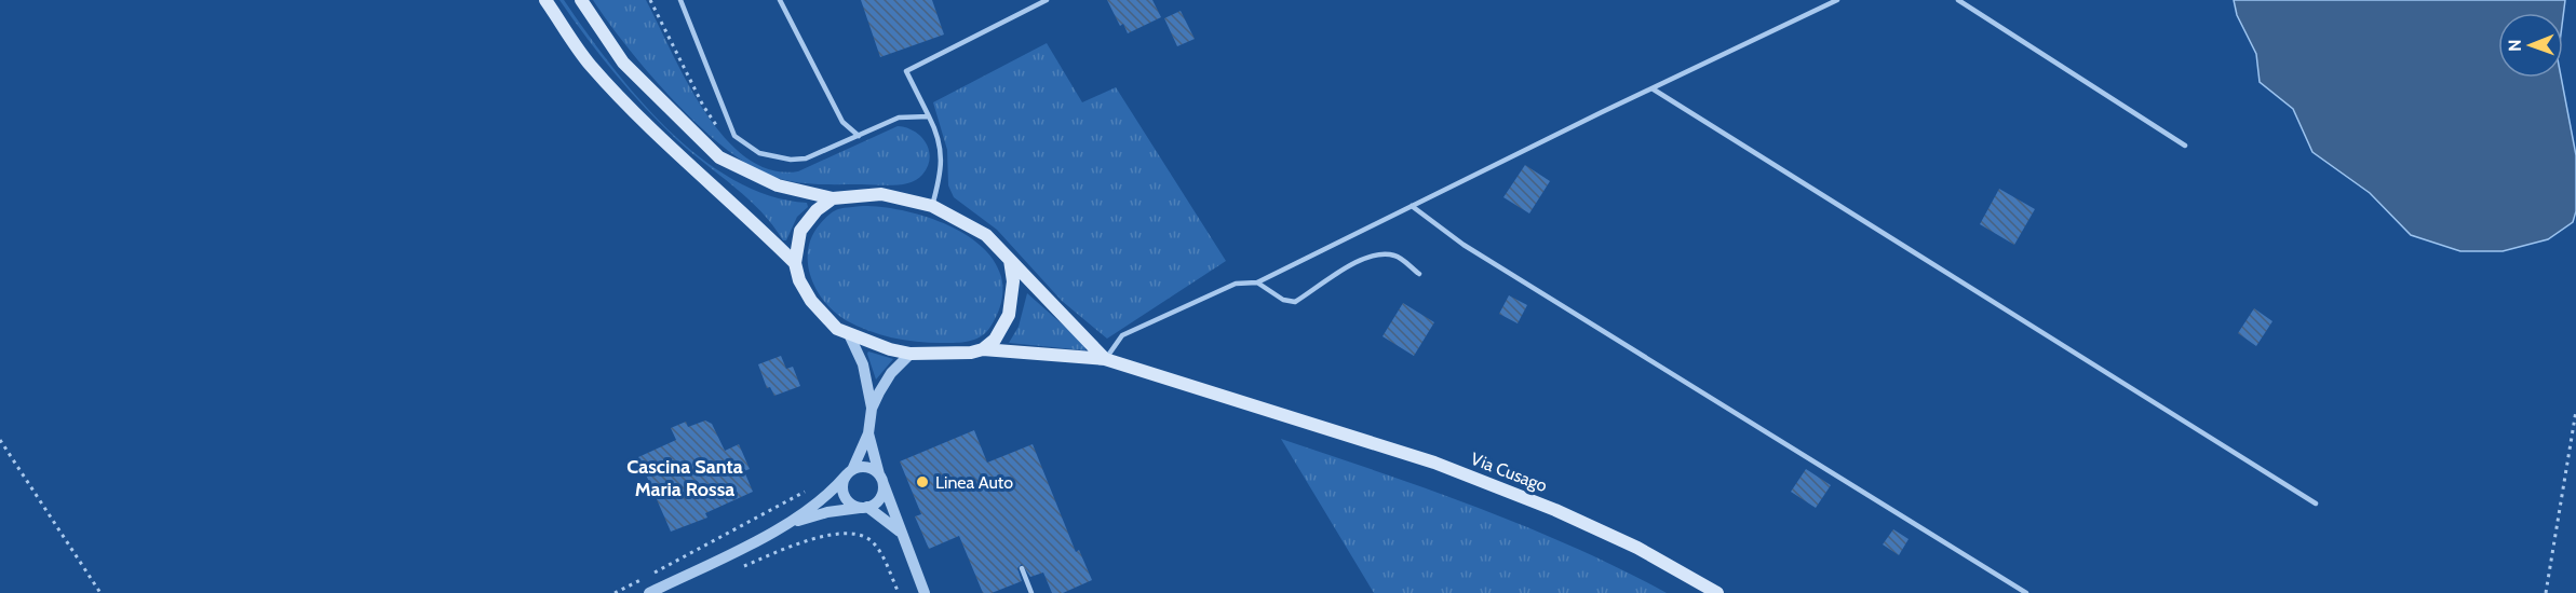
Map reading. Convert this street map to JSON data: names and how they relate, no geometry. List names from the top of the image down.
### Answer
{
  "streets": {
    "main road": ["Via Cusago"]
  },
  "districts": ["Cascina Santa Maria Rossa"],
  "places": ["Linea Auto"],
  "north": "left"
}
